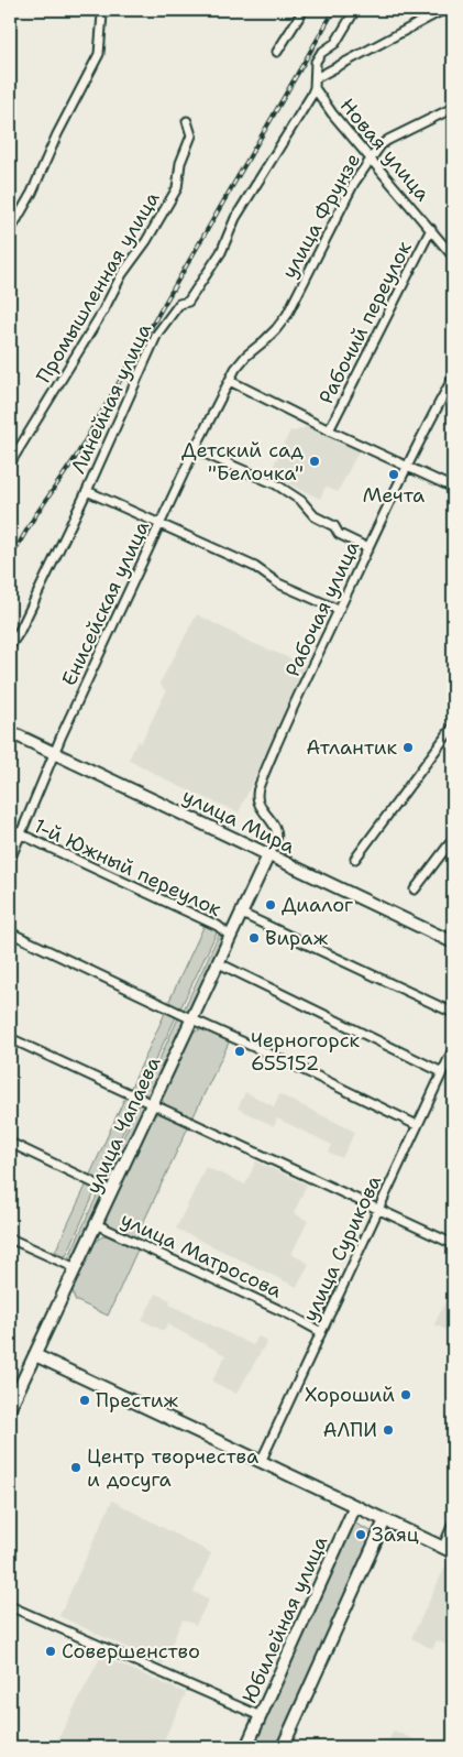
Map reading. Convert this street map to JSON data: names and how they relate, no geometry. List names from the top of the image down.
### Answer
{
  "streets": {
    "main road": ["улица Мира", "улица Чапаева", "Юбилейная улица"],
    "street": [
      "Новая улица",
      "улица Фрунзе",
      "Промышленная улица",
      "Рабочий переулок",
      "Линейная улица",
      "Енисейская улица",
      "Рабочая улица",
      "1-й Южный переулок",
      "улица Сурикова",
      "улица Матросова"
    ]
  },
  "crossings": [
    ["Новая улица", "улица Фрунзе"],
    ["Новая улица", "Рабочий переулок"],
    ["Новая улица", "Линейная улица"],
    ["улица Фрунзе", "Енисейская улица"],
    ["Енисейская улица", "улица Мира"],
    ["Енисейская улица", "1-й Южный переулок"],
    ["улица Мира", "улица Чапаева"],
    ["1-й Южный переулок", "улица Чапаева"],
    ["улица Чапаева", "улица Матросова"],
    ["улица Сурикова", "улица Матросова"]
  ],
  "places": [
    "Детский сад \"Белочка\"",
    "Мечта",
    "Атлантик",
    "Диалог",
    "Вираж",
    "Черногорск 655152",
    "Хороший",
    "Престиж",
    "АЛПИ",
    "Центр творчества и досуга",
    "Заяц",
    "Совершенство"
  ]
}
